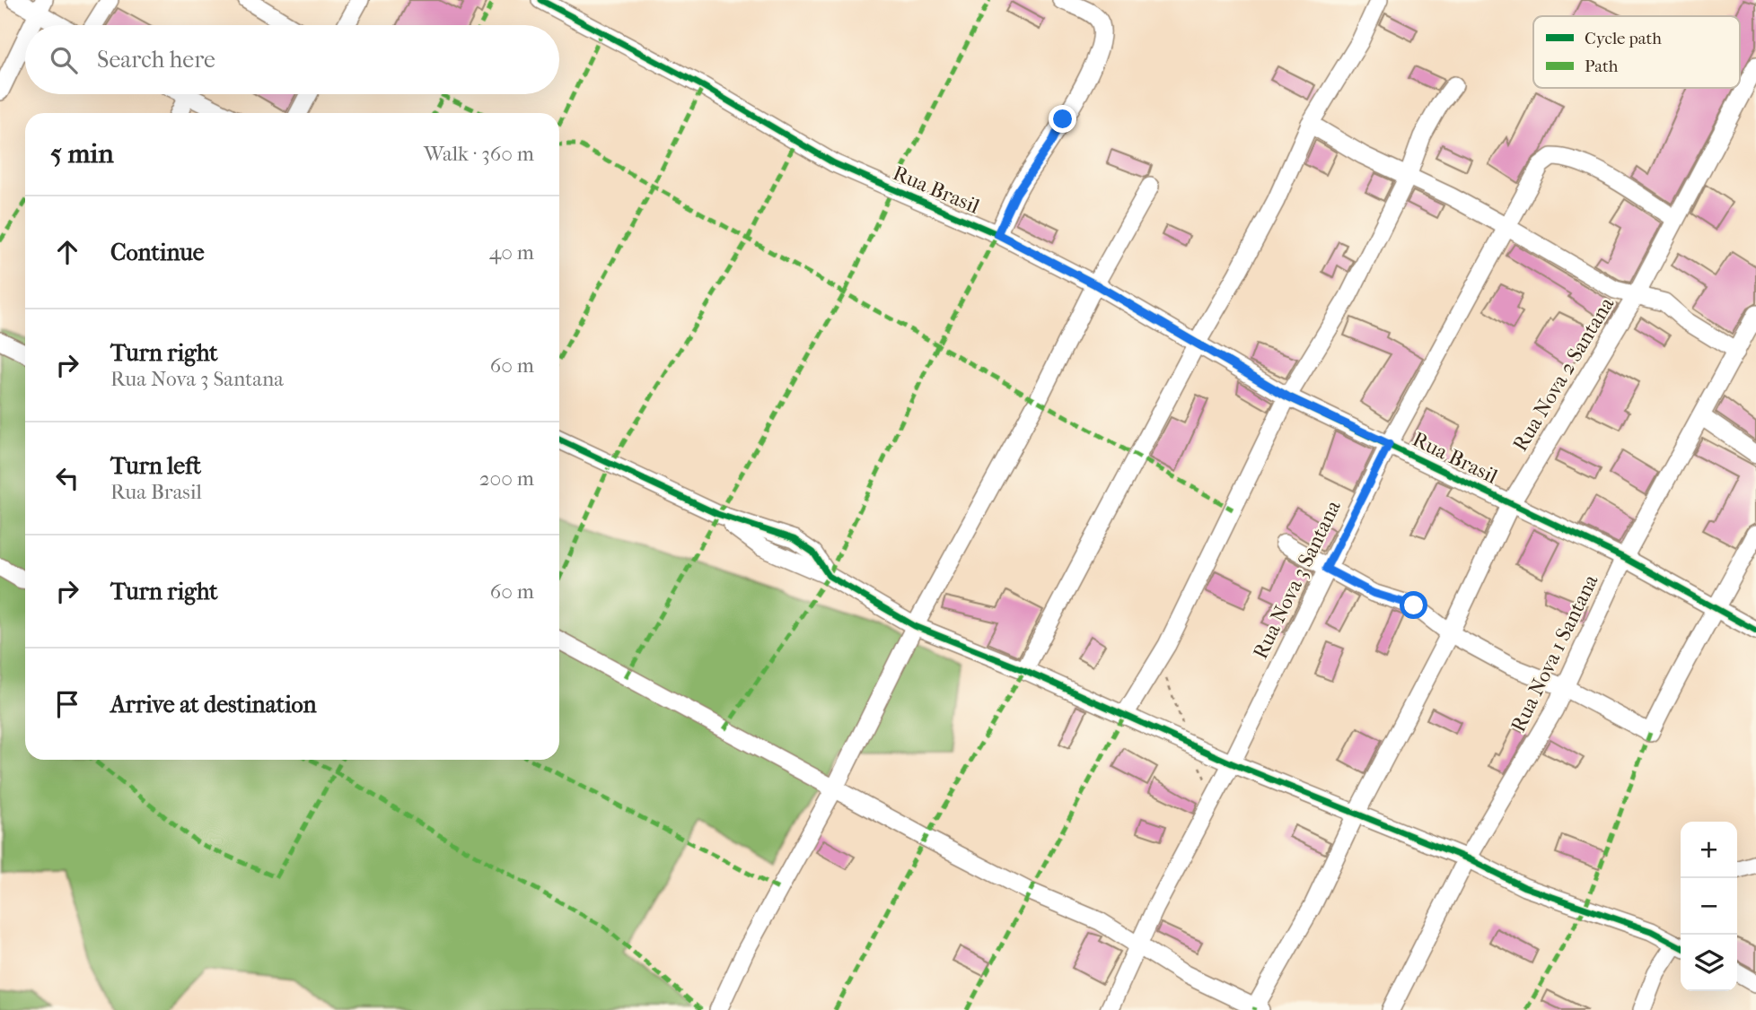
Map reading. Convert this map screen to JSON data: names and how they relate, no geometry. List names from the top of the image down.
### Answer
{
  "streets": {
    "street": [
      "Rua Brasil",
      "Rua Nova 2 Santana",
      "Rua Nova 3 Santana",
      "Rua Nova 1 Santana"
    ]
  },
  "crossings": [
    ["Rua Brasil", "Rua Nova 2 Santana"],
    ["Rua Brasil", "Rua Nova 3 Santana"],
    ["Rua Brasil", "Rua Nova 1 Santana"],
    ["Rua Nova 2 Santana", "Rua Nova 3 Santana"]
  ],
  "legend": ["Cycle path", "Path"],
  "page": {
    "search": "Search here",
    "heading": ["5 min", "Walk · 360 m"],
    "list": [
      ["Continue", "40 m"],
      ["Turn right", "Rua Nova 3 Santana", "60 m"],
      ["Turn left", "Rua Brasil", "200 m"],
      ["Turn right", "60 m"],
      "Arrive at destination"
    ],
    "map_buttons": ["+", "−"]
  }
}
